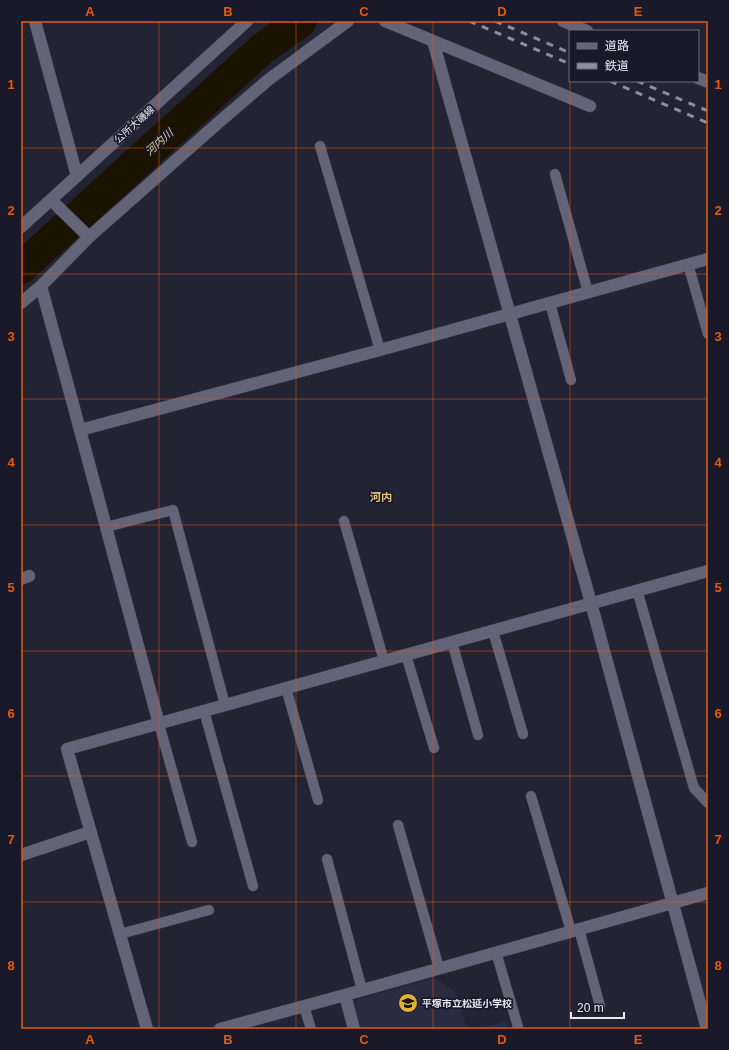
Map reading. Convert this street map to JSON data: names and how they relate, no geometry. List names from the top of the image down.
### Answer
{
  "streets": {
    "street": ["公所大磯線"]
  },
  "districts": ["河内"],
  "water": ["河内川"],
  "places": {
    "school or university": ["平塚市立松延小学校"]
  },
  "legend": ["道路", "鉄道"],
  "scale_bar": "20 m",
  "grid": {
    "columns": [
      "A",
      "B",
      "C",
      "D",
      "E"
    ],
    "rows": [
      "1",
      "2",
      "3",
      "4",
      "5",
      "6",
      "7",
      "8"
    ]
  }
}
